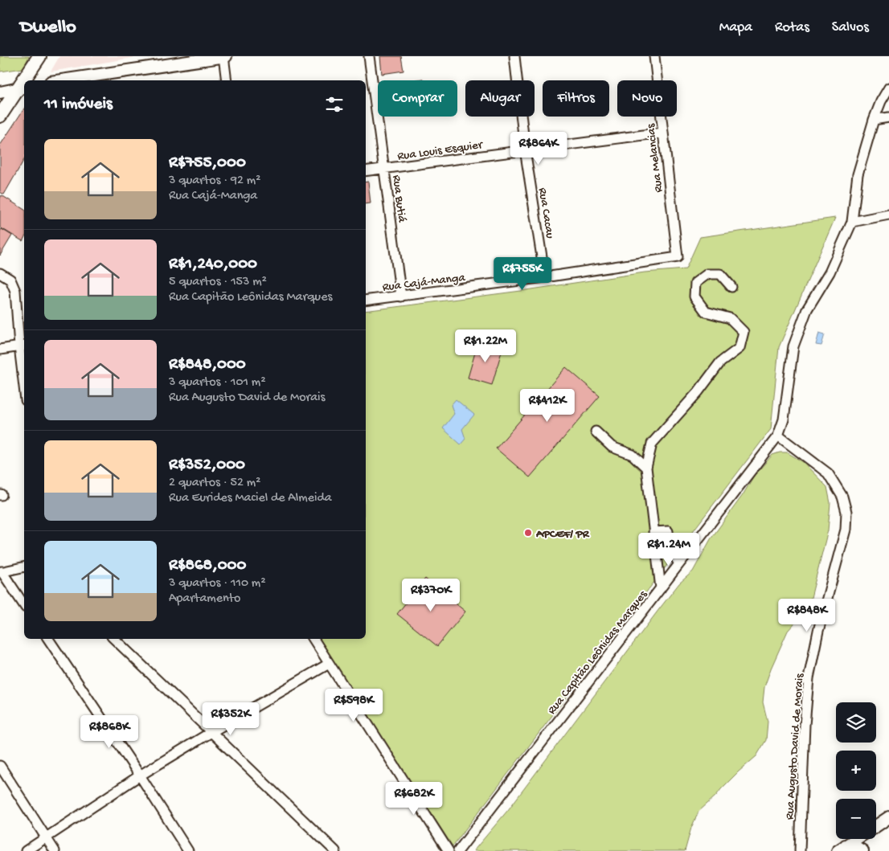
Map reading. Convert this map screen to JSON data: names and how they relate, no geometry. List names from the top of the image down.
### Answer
{
  "streets": {
    "street": [
      "Rua Louis Esquier",
      "Rua Melancias",
      "Rua Butiá",
      "Rua Cacau",
      "Rua Cajá-Manga",
      "Rua Capitão Leônidas Marques",
      "Rua Augusto David de Morais"
    ]
  },
  "crossings": [
    ["Rua Louis Esquier", "Rua Melancias"],
    ["Rua Louis Esquier", "Rua Butiá"],
    ["Rua Louis Esquier", "Rua Cacau"],
    ["Rua Melancias", "Rua Cajá-Manga"],
    ["Rua Butiá", "Rua Cajá-Manga"],
    ["Rua Cacau", "Rua Cajá-Manga"],
    ["Rua Capitão Leônidas Marques", "Rua Augusto David de Morais"]
  ],
  "places": ["APCEF/ PR"],
  "page": {
    "header": "Dwello",
    "nav": ["Mapa", "Rotas", "Salvos"],
    "chip": [
      "Comprar",
      "Alugar",
      "Filtros",
      "Novo"
    ],
    "heading": "11 imóveis",
    "list": [
      {
        "name": "R$755,000",
        "note": "3 quartos · 92 m² · Rua Cajá-Manga"
      },
      {
        "name": "R$1,240,000",
        "note": "5 quartos · 153 m² · Rua Capitão Leônidas Marques"
      },
      {
        "name": "R$848,000",
        "note": "3 quartos · 101 m² · Rua Augusto David de Morais"
      },
      {
        "name": "R$352,000",
        "note": "2 quartos · 52 m² · Rua Eurides Maciel de Almeida"
      },
      {
        "name": "R$868,000",
        "note": "3 quartos · 110 m² · Apartamento"
      }
    ],
    "price": [
      "R$864K",
      "R$755K",
      "R$1.22M",
      "R$412K",
      "R$1.24M",
      "R$370K",
      "R$848K",
      "R$598K",
      "R$352K",
      "R$868K",
      "R$682K"
    ],
    "map_buttons": ["+", "−"]
  }
}
